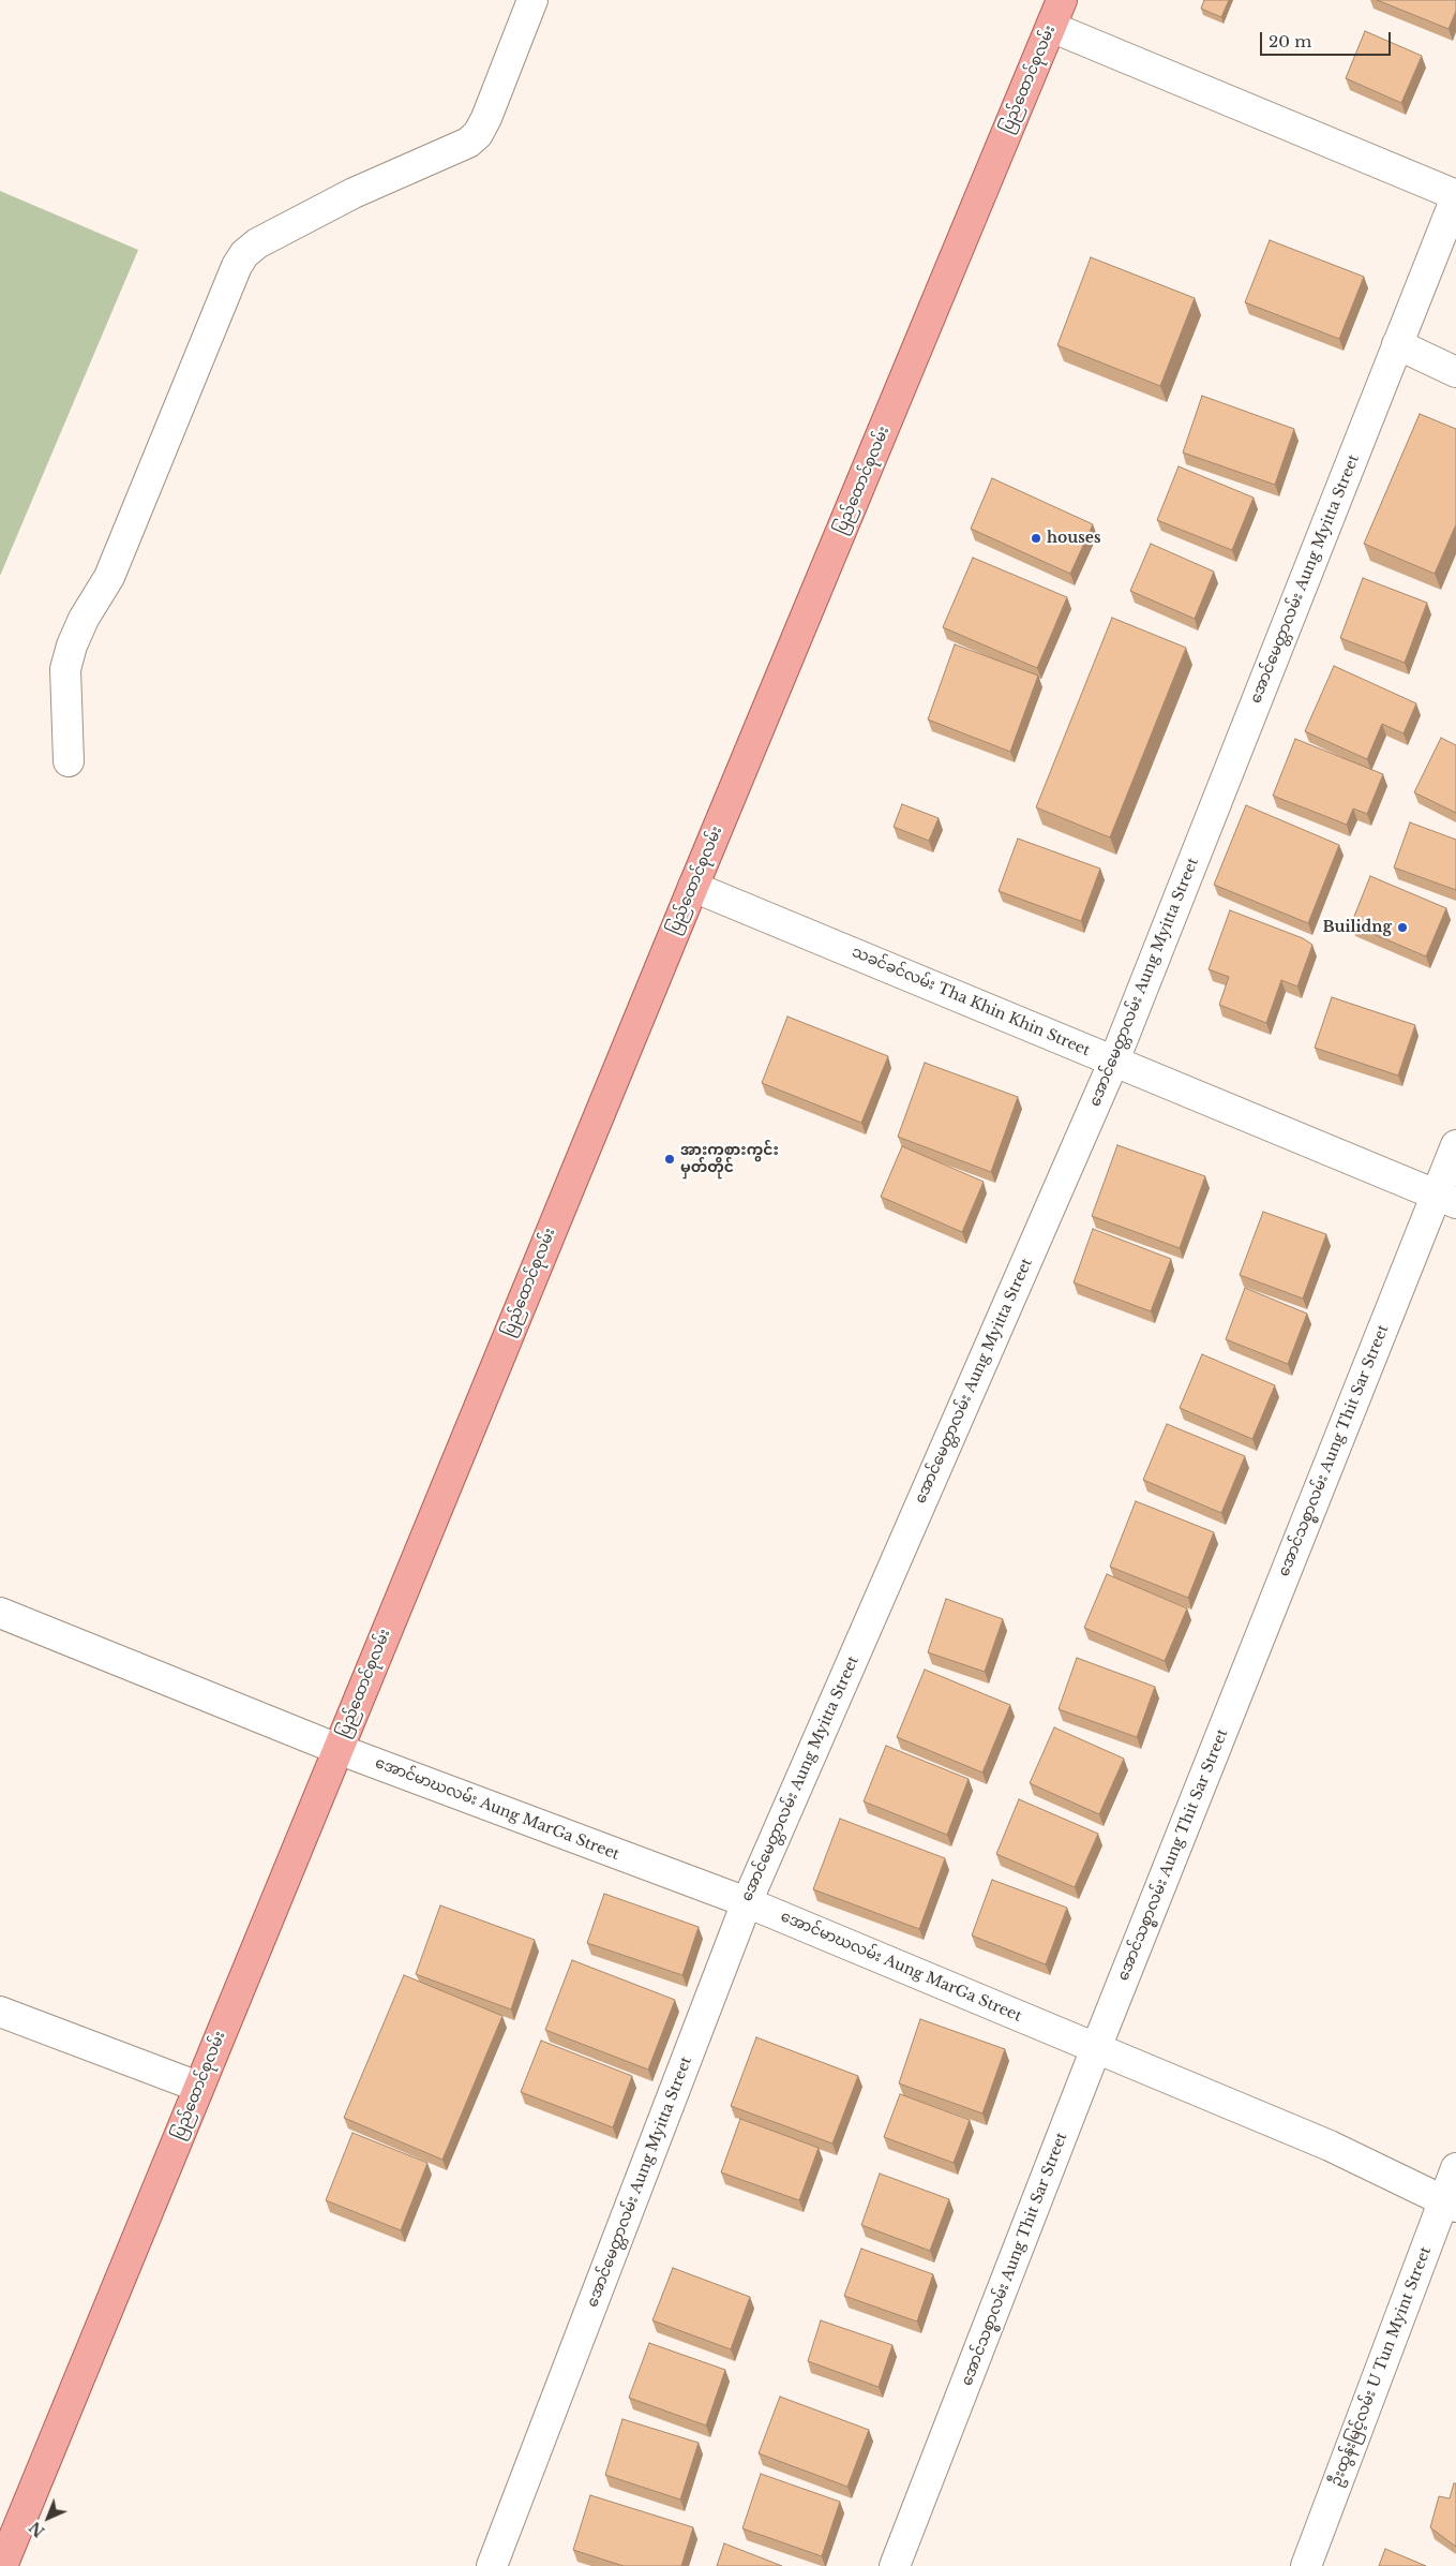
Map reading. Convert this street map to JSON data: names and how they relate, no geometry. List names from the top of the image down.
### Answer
{
  "streets": {
    "main road": ["ပြည်ထောင်စုလမ်း"],
    "street": [
      "အောင်မေတ္တာလမ်း Aung Myitta Street",
      "သခင်ခင်လမ်း Tha Khin Khin Street",
      "အောင်သစ္စာလမ်း Aung Thit Sar Street",
      "အောင်မာဃလမ်း Aung MarGa Street",
      "ဦးထွန်းမြင့်လမ်း U Tun Myint Street"
    ]
  },
  "crossings": [
    ["ပြည်ထောင်စုလမ်း", "သခင်ခင်လမ်း Tha Khin Khin Street"],
    ["ပြည်ထောင်စုလမ်း", "အောင်မာဃလမ်း Aung MarGa Street"],
    ["အောင်မေတ္တာလမ်း Aung Myitta Street", "သခင်ခင်လမ်း Tha Khin Khin Street"],
    ["အောင်မေတ္တာလမ်း Aung Myitta Street", "အောင်မာဃလမ်း Aung MarGa Street"],
    ["သခင်ခင်လမ်း Tha Khin Khin Street", "အောင်သစ္စာလမ်း Aung Thit Sar Street"],
    ["အောင်သစ္စာလမ်း Aung Thit Sar Street", "အောင်မာဃလမ်း Aung MarGa Street"],
    ["အောင်မာဃလမ်း Aung MarGa Street", "ဦးထွန်းမြင့်လမ်း U Tun Myint Street"]
  ],
  "places": ["houses", "Builidng", "အားကစားကွင်း မှတ်တိုင်"],
  "scale_bar": "20 m",
  "north": "bottom left"
}
